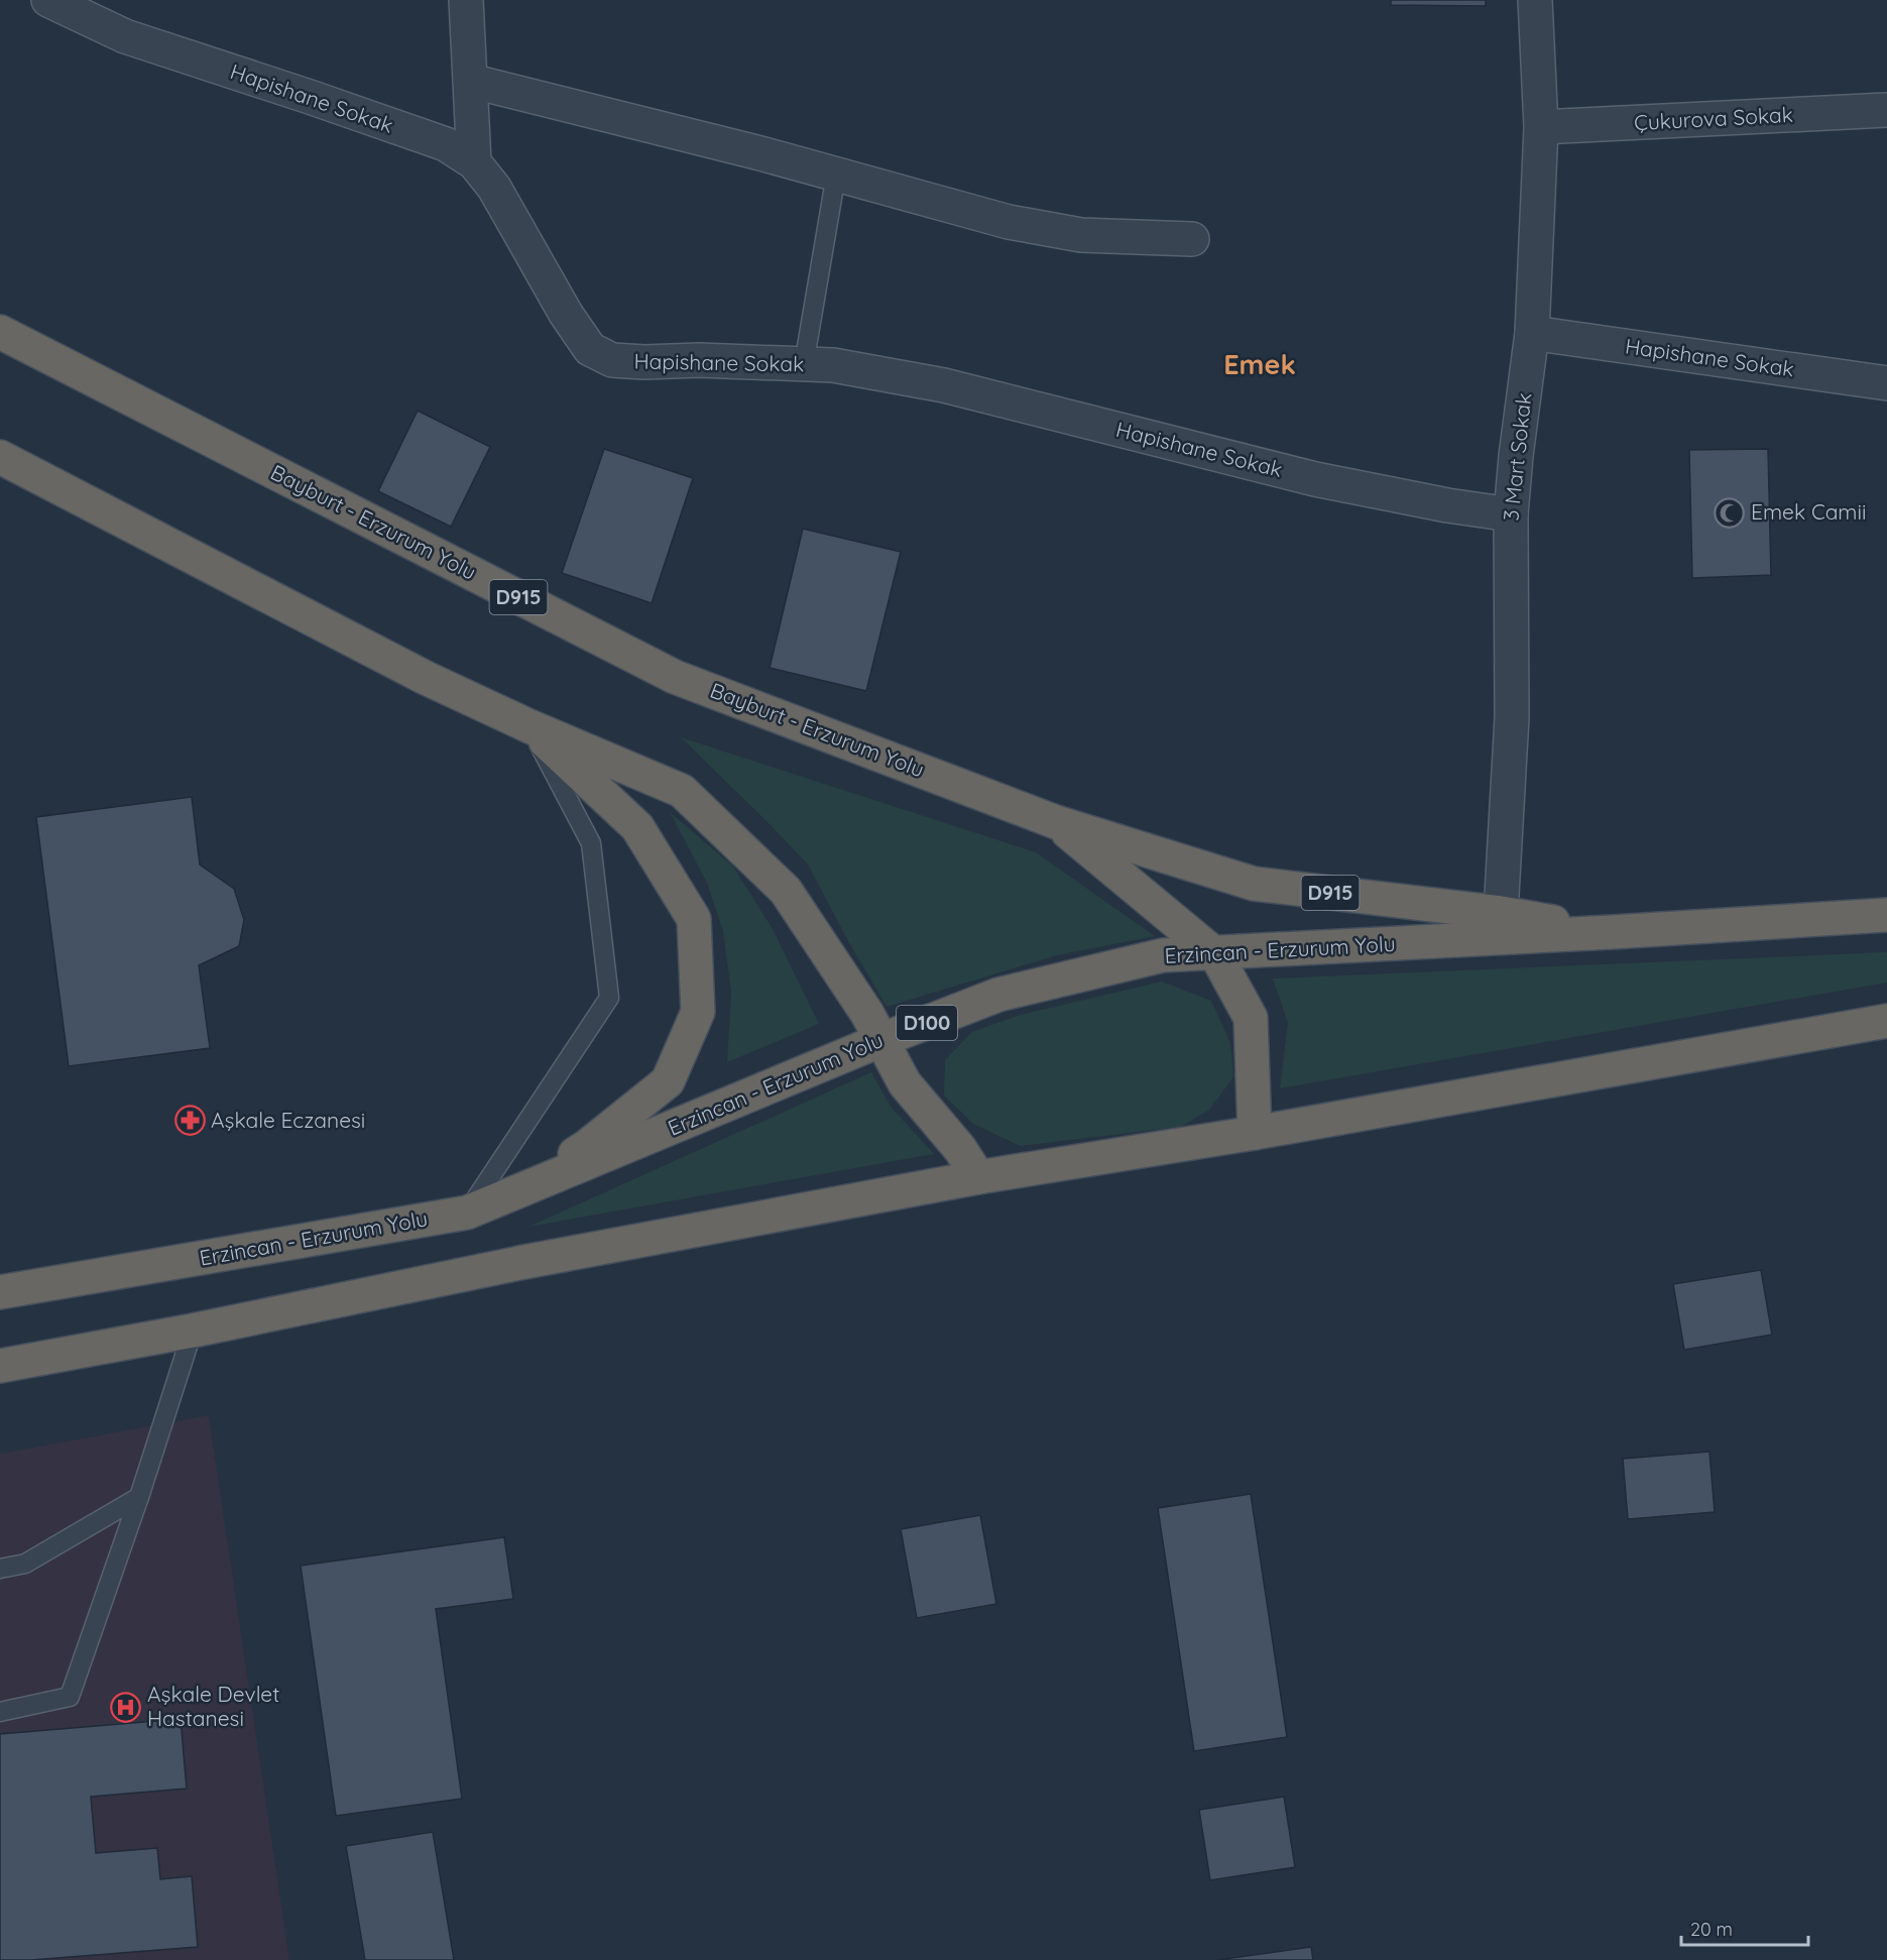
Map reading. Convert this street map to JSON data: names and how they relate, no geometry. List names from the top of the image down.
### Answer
{
  "streets": {
    "highway": [
      "Bayburt - Erzurum Yolu",
      "D915",
      "Erzincan - Erzurum Yolu",
      "D100"
    ],
    "street": ["Hapishane Sokak", "Çukurova Sokak", "3 Mart Sokak"]
  },
  "crossings": [
    ["Hapishane Sokak", "3 Mart Sokak"],
    ["Çukurova Sokak", "3 Mart Sokak"],
    ["3 Mart Sokak", "Bayburt - Erzurum Yolu"],
    ["Bayburt - Erzurum Yolu", "Erzincan - Erzurum Yolu"]
  ],
  "districts": ["Emek"],
  "places": {
    "mosque": ["Emek Camii"],
    "pharmacy": ["Aşkale Eczanesi"],
    "hospital": ["Aşkale Devlet Hastanesi"]
  },
  "scale_bar": "20 m"
}
